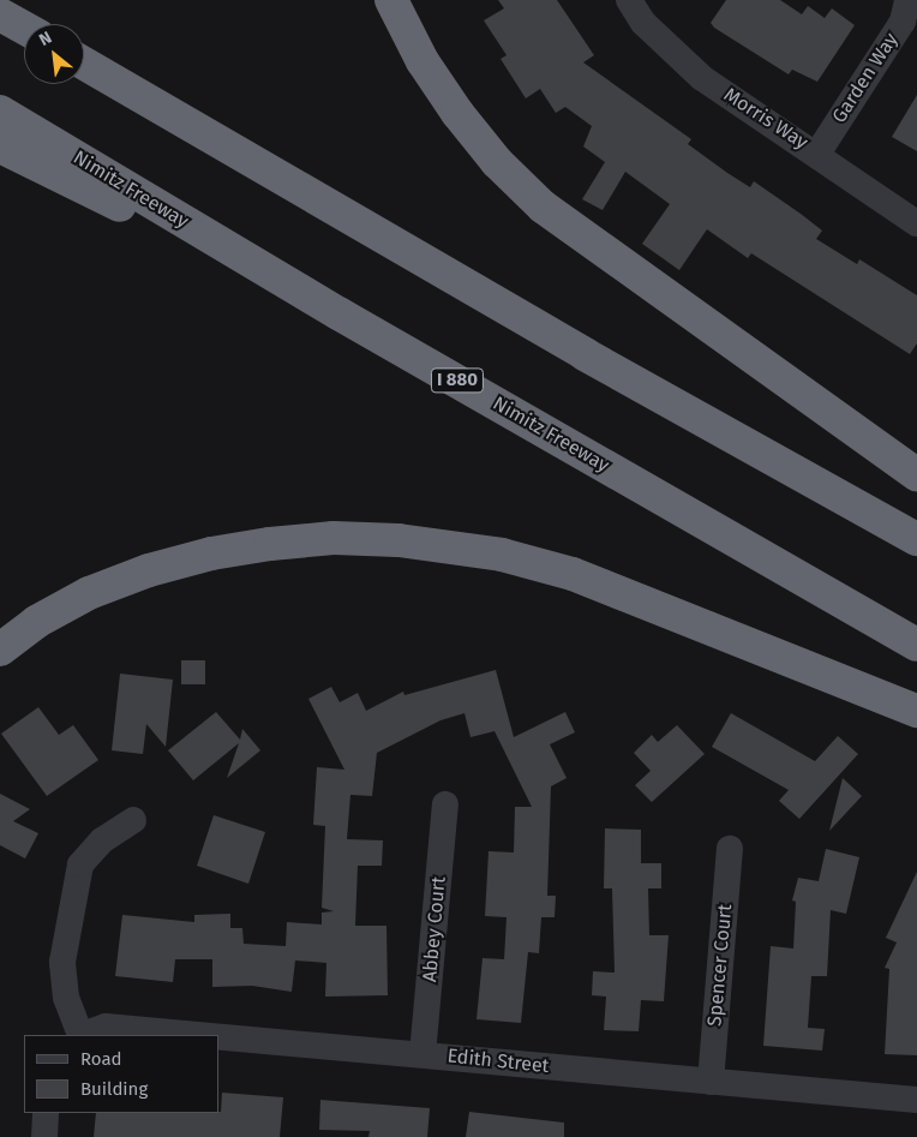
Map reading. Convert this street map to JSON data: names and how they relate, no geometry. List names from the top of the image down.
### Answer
{
  "streets": {
    "highway": ["Nimitz Freeway", "I 880"],
    "street": [
      "Garden Way",
      "Morris Way",
      "Abbey Court",
      "Spencer Court",
      "Edith Street"
    ]
  },
  "crossings": [
    ["Garden Way", "Morris Way"],
    ["Abbey Court", "Edith Street"],
    ["Spencer Court", "Edith Street"]
  ],
  "legend": ["Road", "Building"],
  "north": "top left"
}
